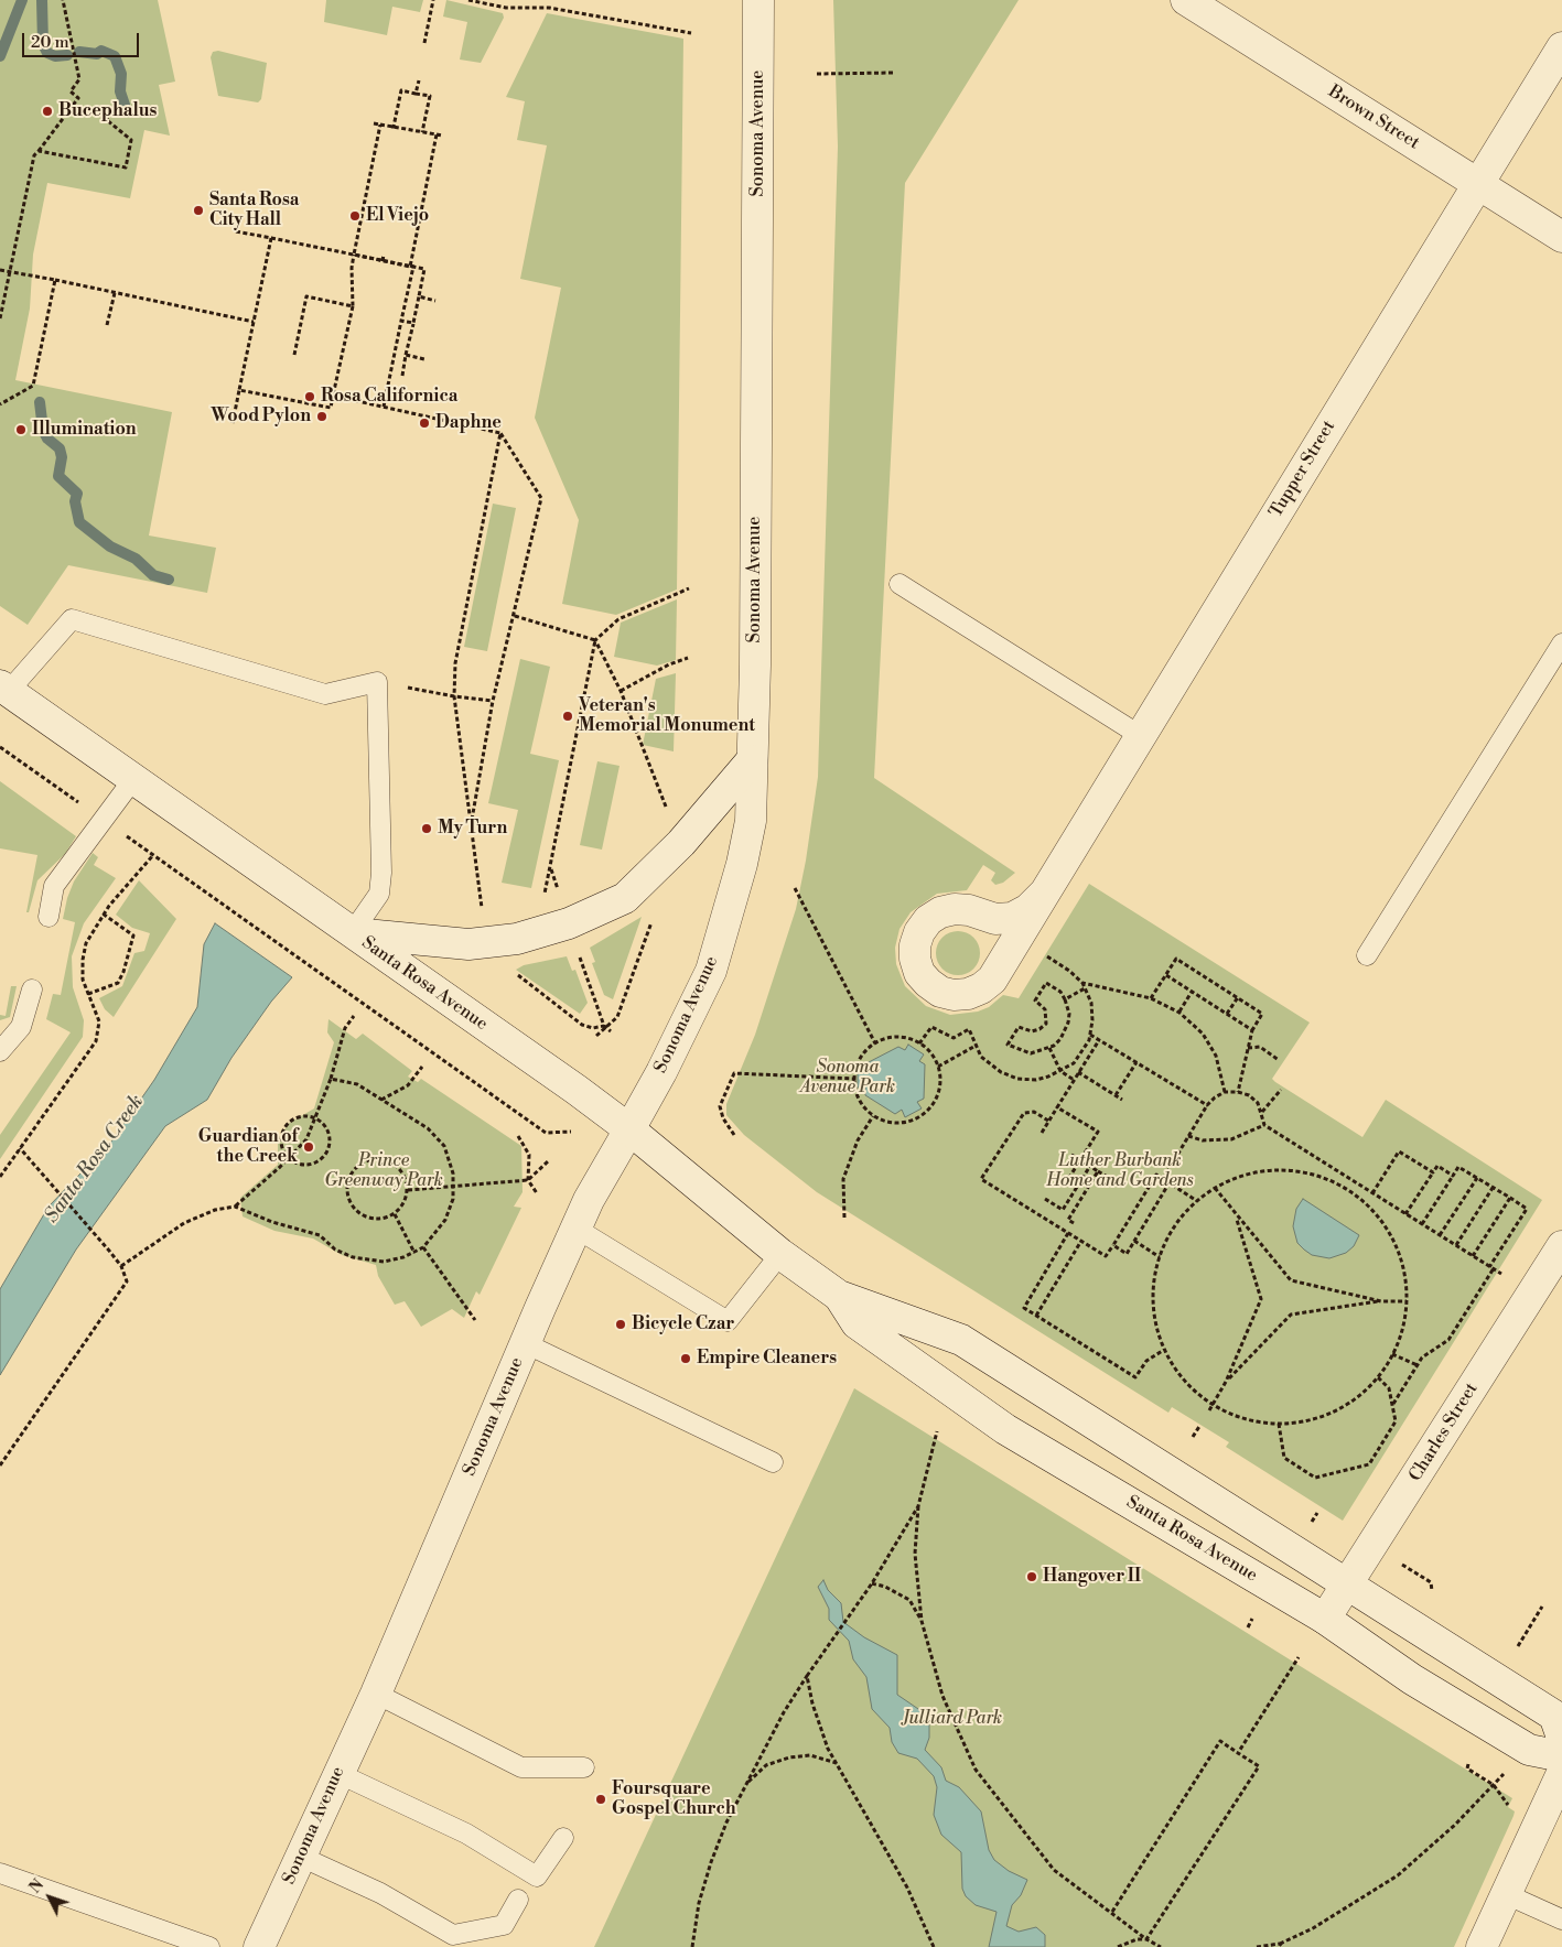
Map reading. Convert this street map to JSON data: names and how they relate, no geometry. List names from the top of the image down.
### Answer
{
  "streets": {
    "street": [
      "Brown Street",
      "Sonoma Avenue",
      "Tupper Street",
      "Santa Rosa Avenue",
      "Charles Street"
    ]
  },
  "crossings": [
    ["Brown Street", "Tupper Street"],
    ["Sonoma Avenue", "Santa Rosa Avenue"],
    ["Santa Rosa Avenue", "Charles Street"]
  ],
  "water": ["Santa Rosa Creek"],
  "parks": [
    "Sonoma Avenue Park",
    "Prince Greenway Park",
    "Luther Burbank Home and Gardens",
    "Julliard Park"
  ],
  "places": [
    "Bucephalus",
    "Santa Rosa City Hall",
    "El Viejo",
    "Rosa Californica",
    "Wood Pylon",
    "Daphne",
    "Illumination",
    "Veteran's Memorial Monument",
    "My Turn",
    "Guardian of the Creek",
    "Bicycle Czar",
    "Empire Cleaners",
    "Hangover II",
    "Foursquare Gospel Church"
  ],
  "scale_bar": "20 m",
  "north": "top left"
}
